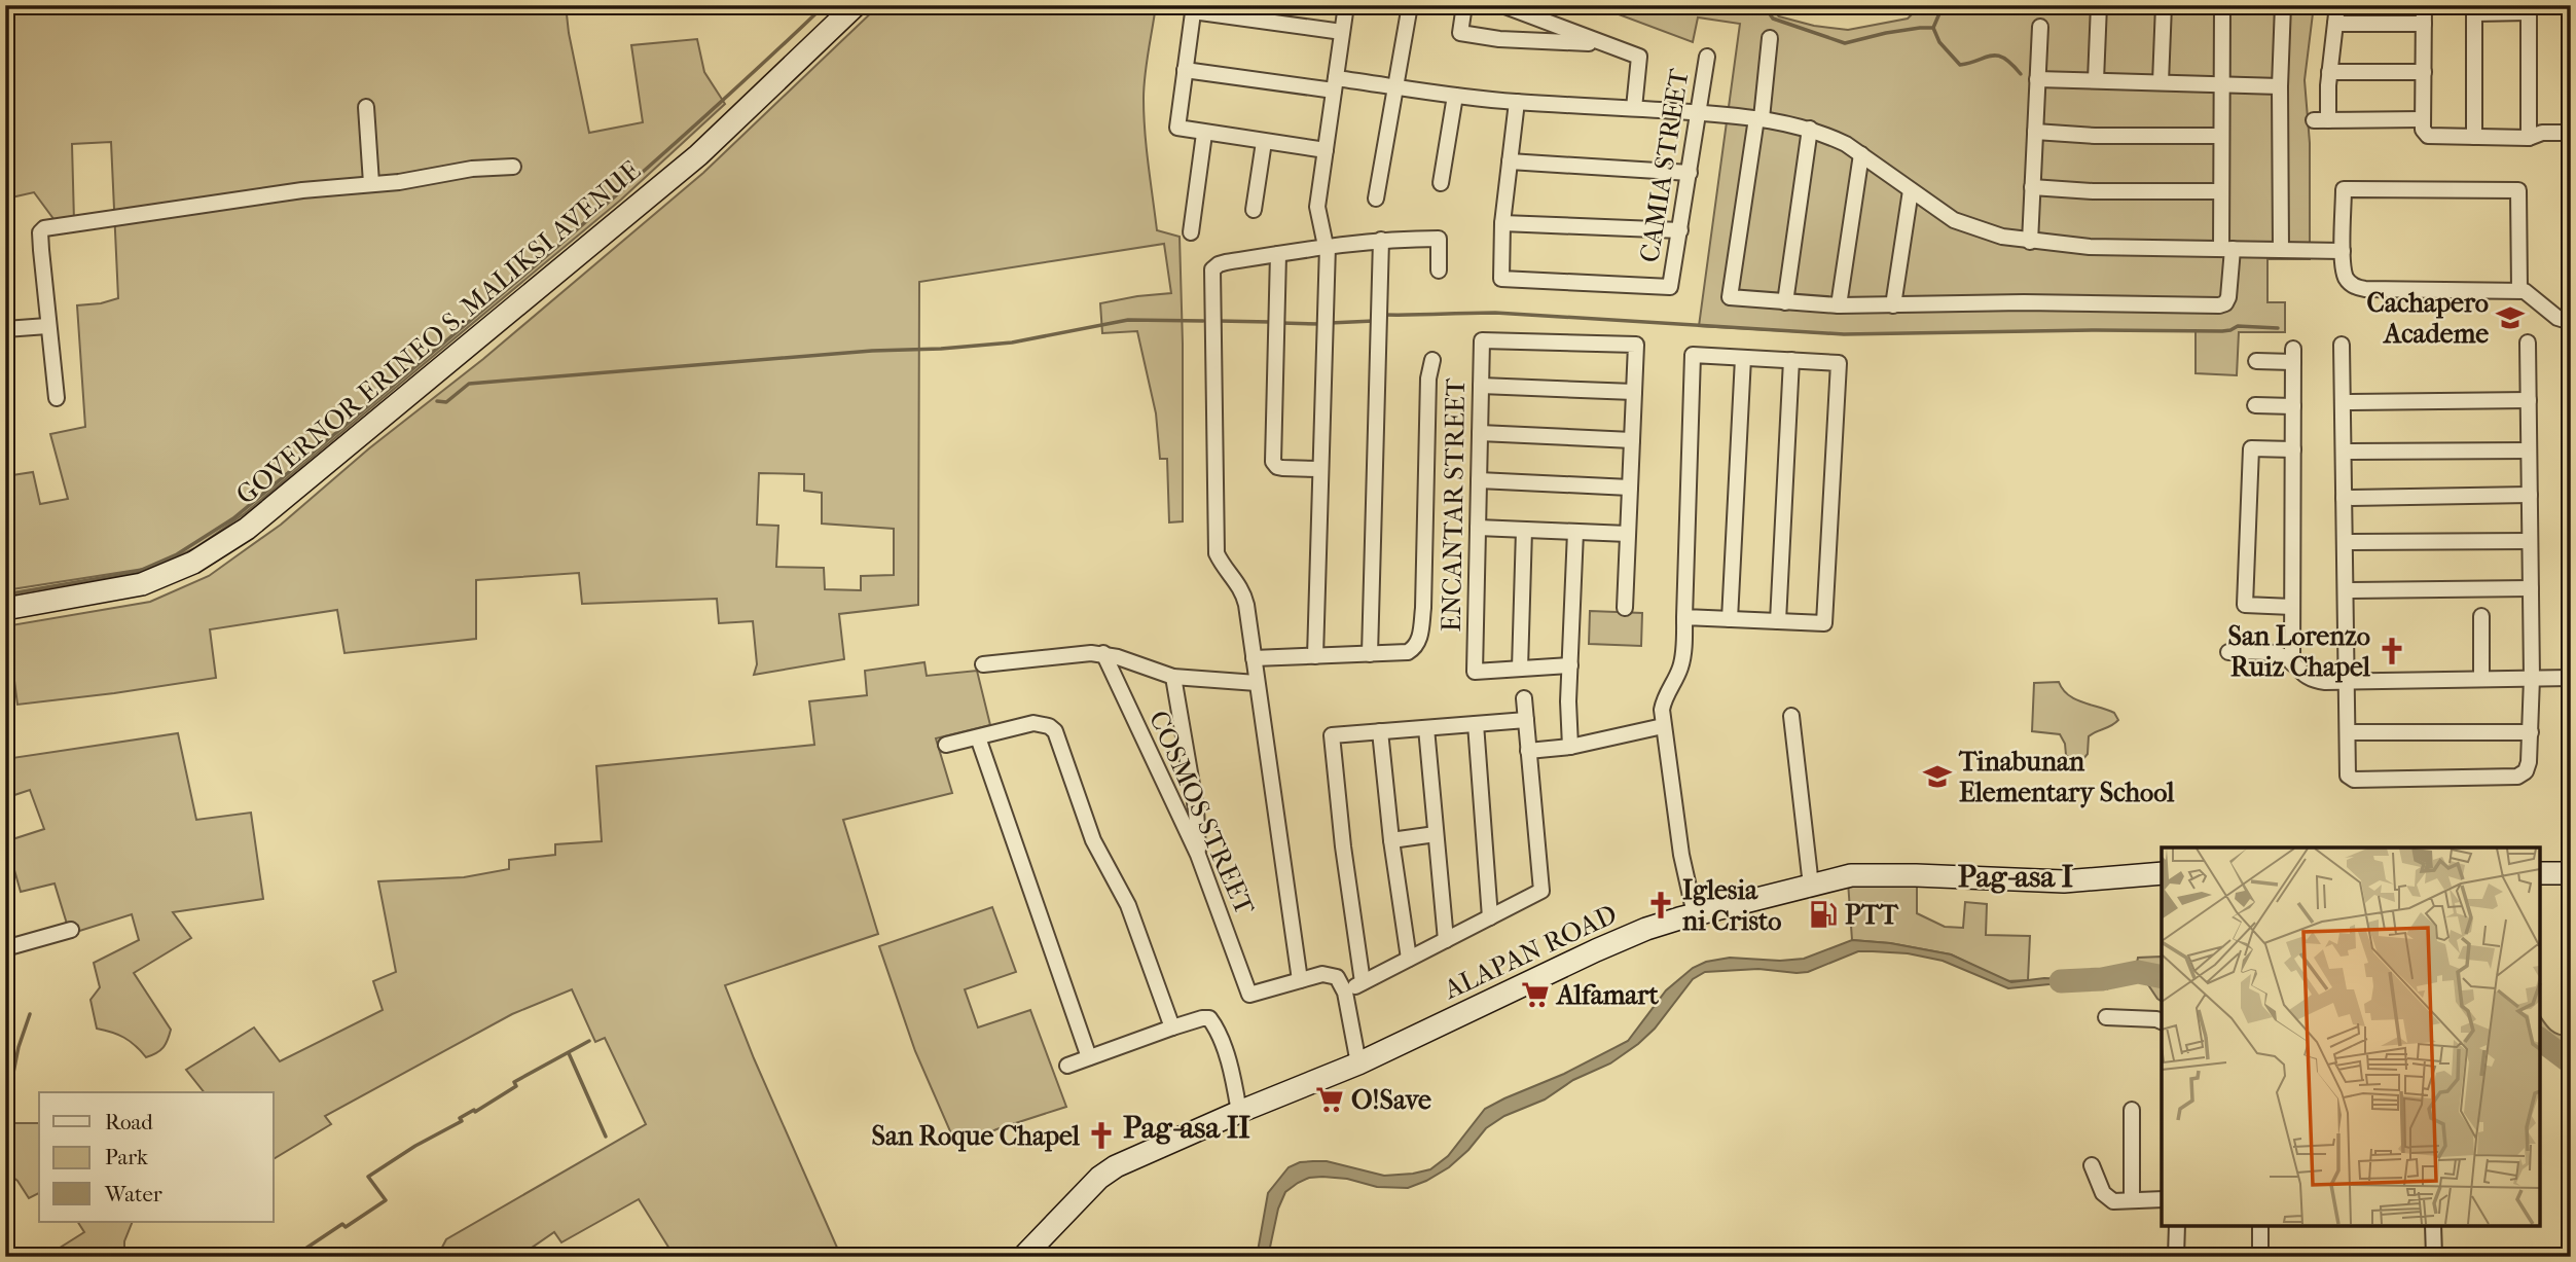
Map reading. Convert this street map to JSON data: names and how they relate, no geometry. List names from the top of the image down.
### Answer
{
  "streets": {
    "street": [
      "CAMIA STREET",
      "GOVERNOR ERINEO S. MALIKSI AVENUE",
      "ENCANTAR STREET",
      "COSMOS STREET",
      "ALAPAN ROAD"
    ]
  },
  "districts": ["Pag-asa I", "Pag-asa II"],
  "places": {
    "school or university": ["Cachapero Academe", "Tinabunan Elementary School"],
    "church": ["San Lorenzo Ruiz Chapel", "Iglesia ni Cristo", "San Roque Chapel"],
    "fuel station": ["PTT"],
    "supermarket": ["Alfamart", "O!Save"]
  },
  "legend": ["Road", "Park", "Water"]
}
